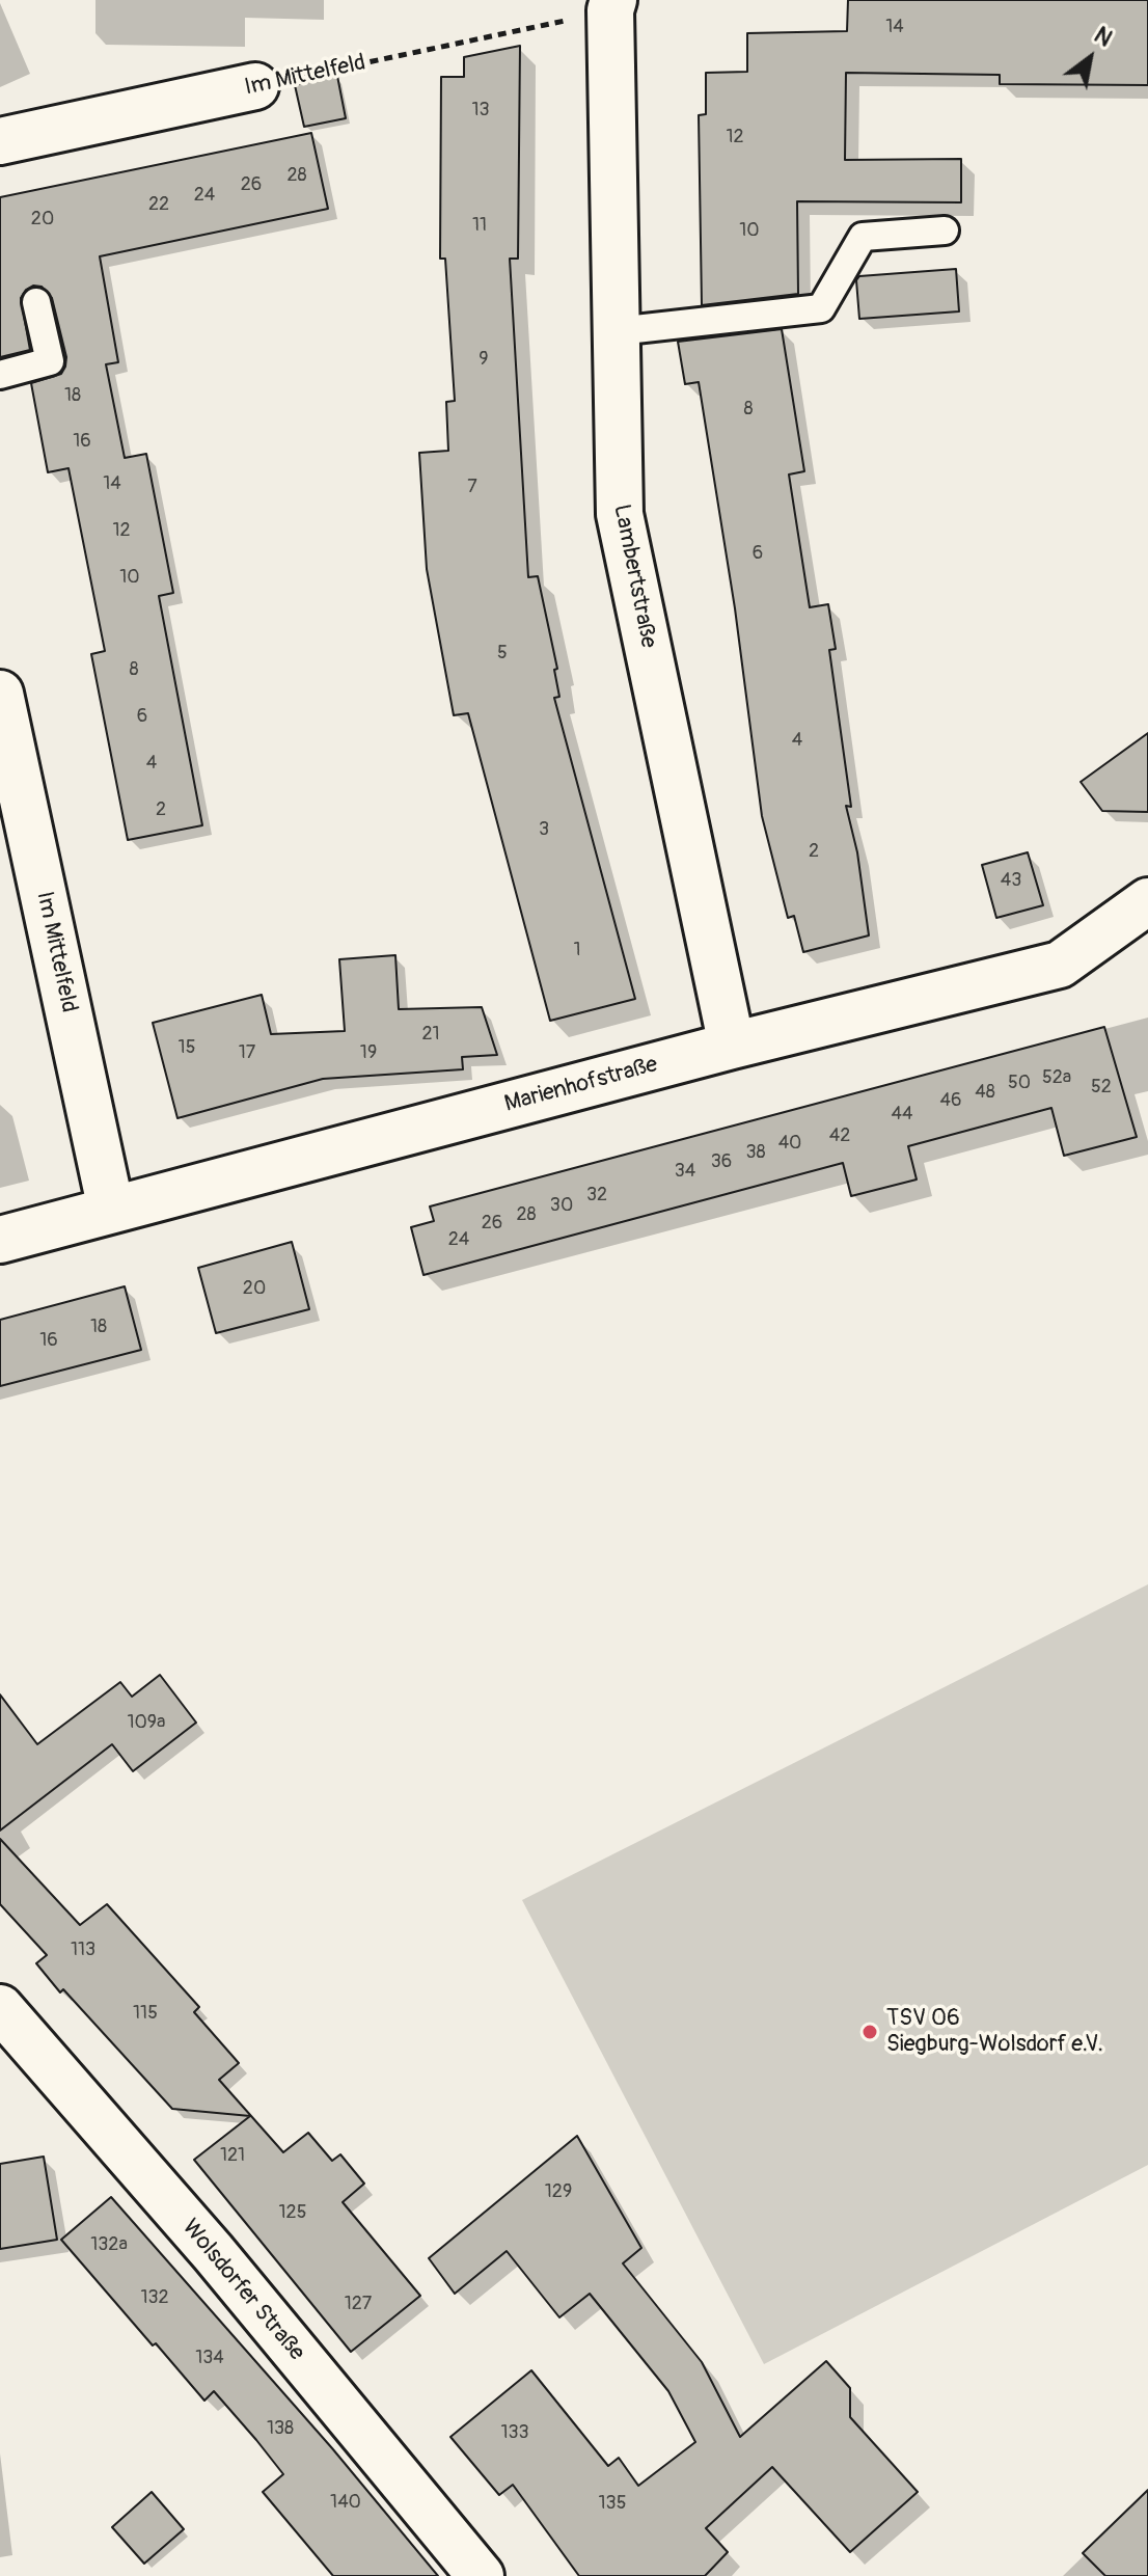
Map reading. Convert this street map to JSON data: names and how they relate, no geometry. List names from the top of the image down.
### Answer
{
  "streets": {
    "street": [
      "Im Mittelfeld",
      "Lambertstraße",
      "Marienhofstraße",
      "Wolsdorfer Straße"
    ]
  },
  "crossings": [
    ["Im Mittelfeld", "Lambertstraße"],
    ["Im Mittelfeld", "Marienhofstraße"],
    ["Lambertstraße", "Marienhofstraße"]
  ],
  "places": ["TSV 06 Siegburg-Wolsdorf e.V."],
  "house_numbers": [
    "14",
    "13",
    "12",
    "28",
    "26",
    "24",
    "22",
    "20",
    "11",
    "10",
    "9",
    "18",
    "8",
    "16",
    "14",
    "7",
    "12",
    "6",
    "10",
    "5",
    "8",
    "6",
    "4",
    "4",
    "2",
    "3",
    "2",
    "43",
    "1",
    "21",
    "15",
    "17",
    "19",
    "52a",
    "50",
    "52",
    "48",
    "46",
    "44",
    "42",
    "40",
    "38",
    "36",
    "34",
    "32",
    "30",
    "28",
    "26",
    "24",
    "20",
    "18",
    "16",
    "109a",
    "113",
    "115",
    "121",
    "129",
    "125",
    "132a",
    "132",
    "127",
    "134",
    "138",
    "133",
    "140",
    "135"
  ],
  "north": "top right"
}
